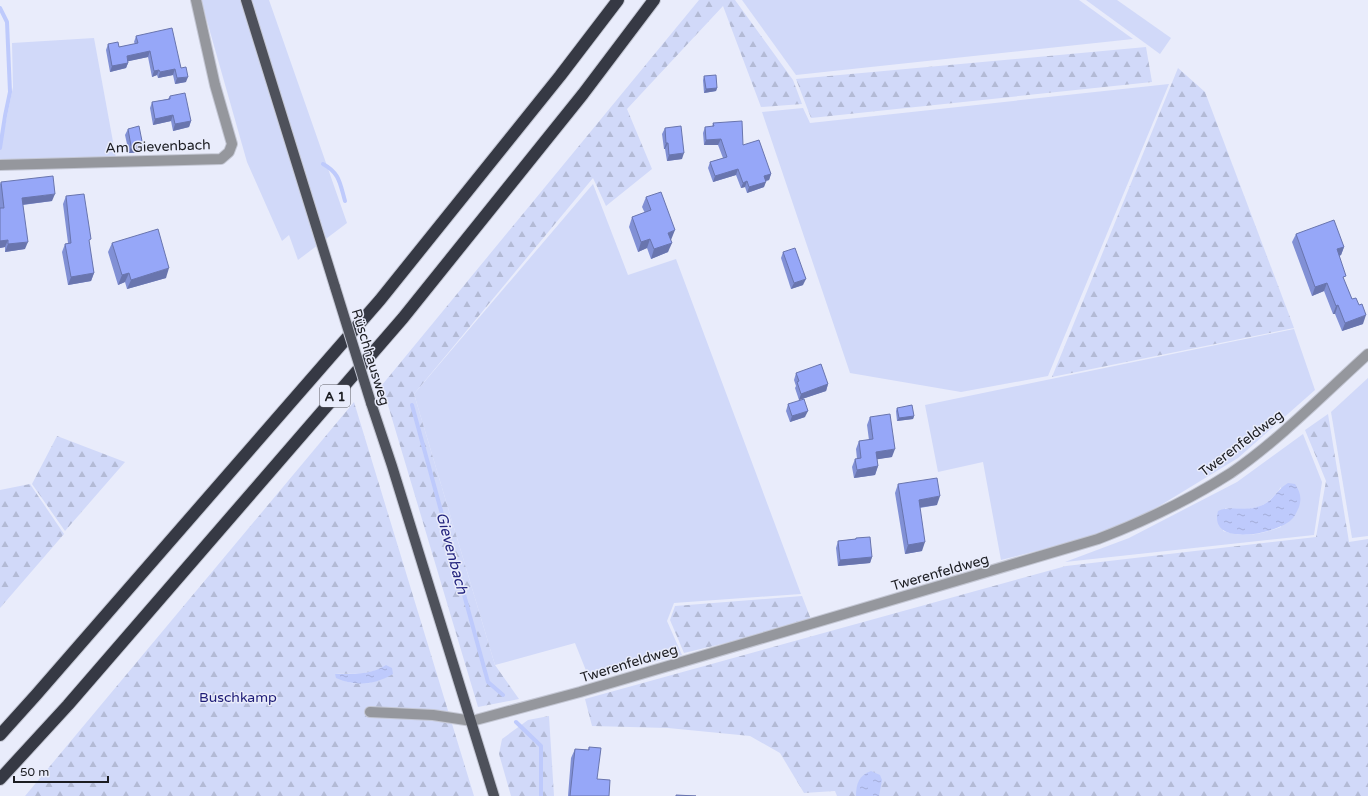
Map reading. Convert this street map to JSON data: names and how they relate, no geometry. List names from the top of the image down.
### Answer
{
  "streets": {
    "highway": ["A 1"],
    "main road": ["Rüschhausweg"],
    "street": ["Am Gievenbach", "Twerenfeldweg"]
  },
  "crossings": [
    ["Rüschhausweg", "Twerenfeldweg"]
  ],
  "water": ["Gievenbach"],
  "parks": ["Buschkamp"],
  "scale_bar": "50 m"
}
